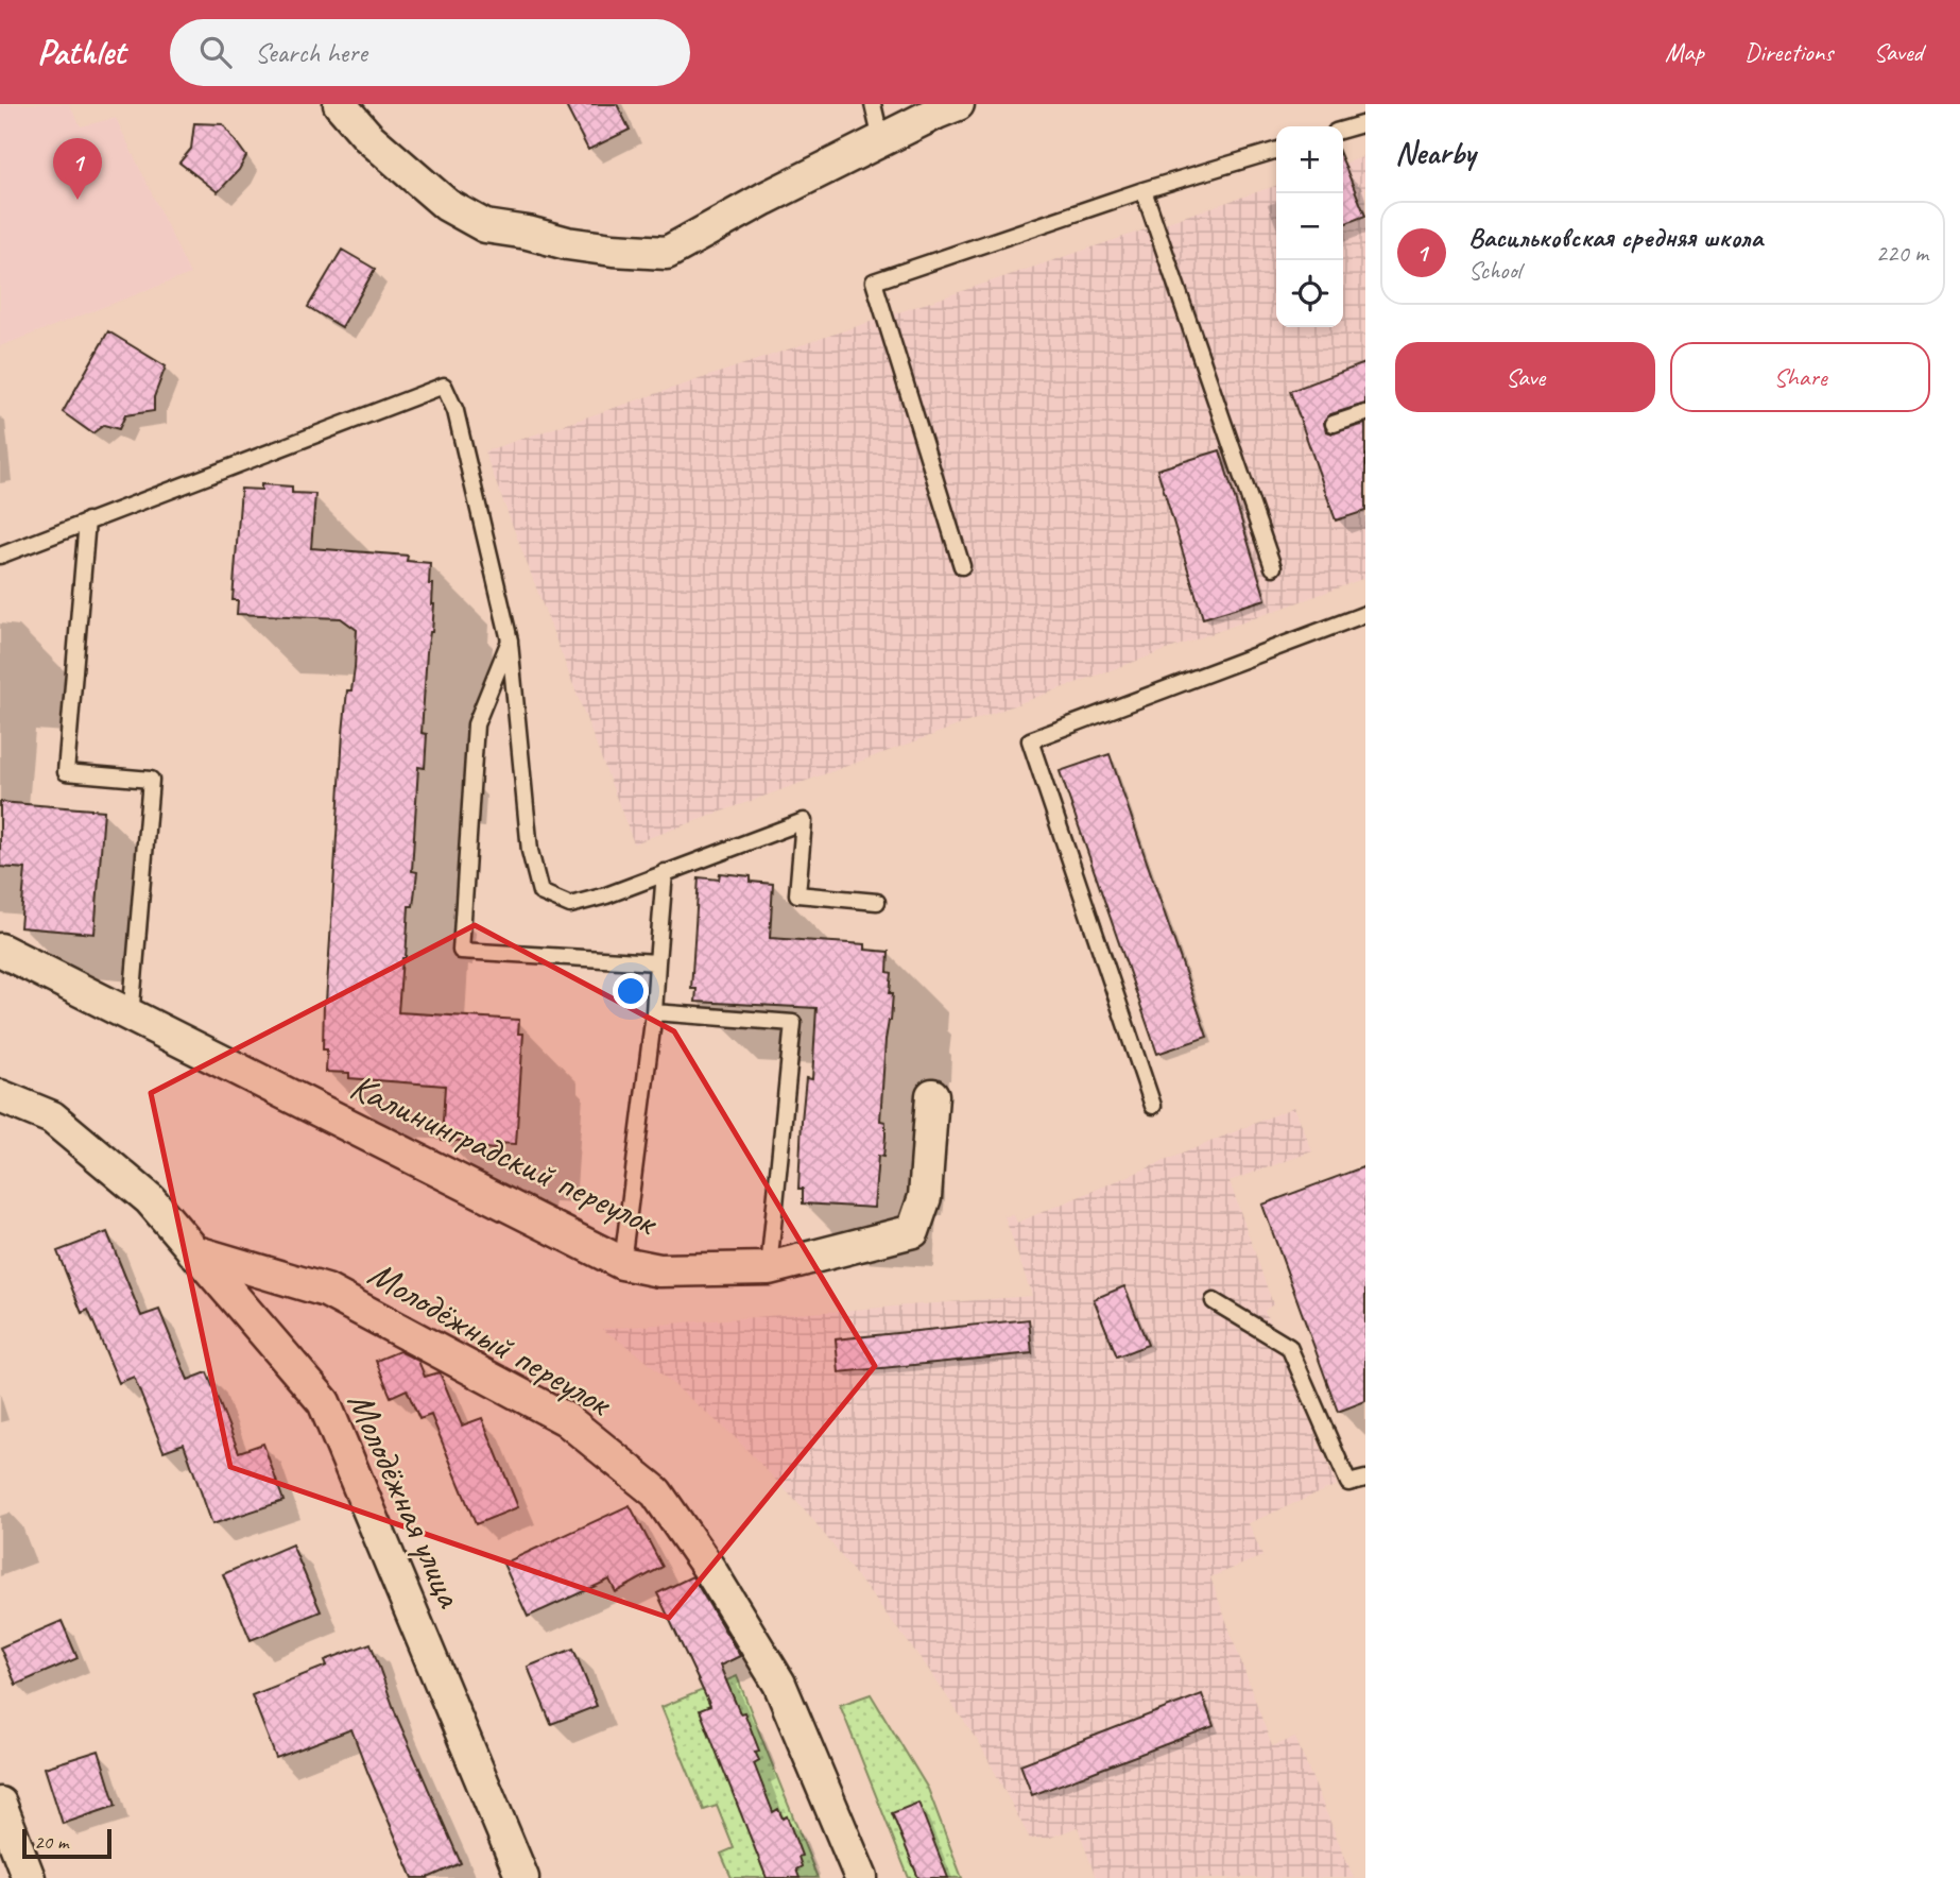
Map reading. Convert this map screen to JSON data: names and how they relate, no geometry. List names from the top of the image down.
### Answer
{
  "streets": {
    "street": ["Калининградский переулок", "Молодёжный переулок", "Молодёжная улица"]
  },
  "crossings": [
    ["Молодёжный переулок", "Молодёжная улица"]
  ],
  "scale_bar": "20 m",
  "page": {
    "header": "Pathlet",
    "search": "Search here",
    "nav": ["Map", "Directions", "Saved"],
    "heading": "Nearby",
    "map_buttons": ["+", "−"],
    "pins": "1",
    "list": [
      {
        "mark": "1",
        "name": "Васильковская средняя школа",
        "note": "School",
        "value": "220 m"
      }
    ],
    "buttons": ["Save", "Share"],
    "scale": "20 m"
  }
}
